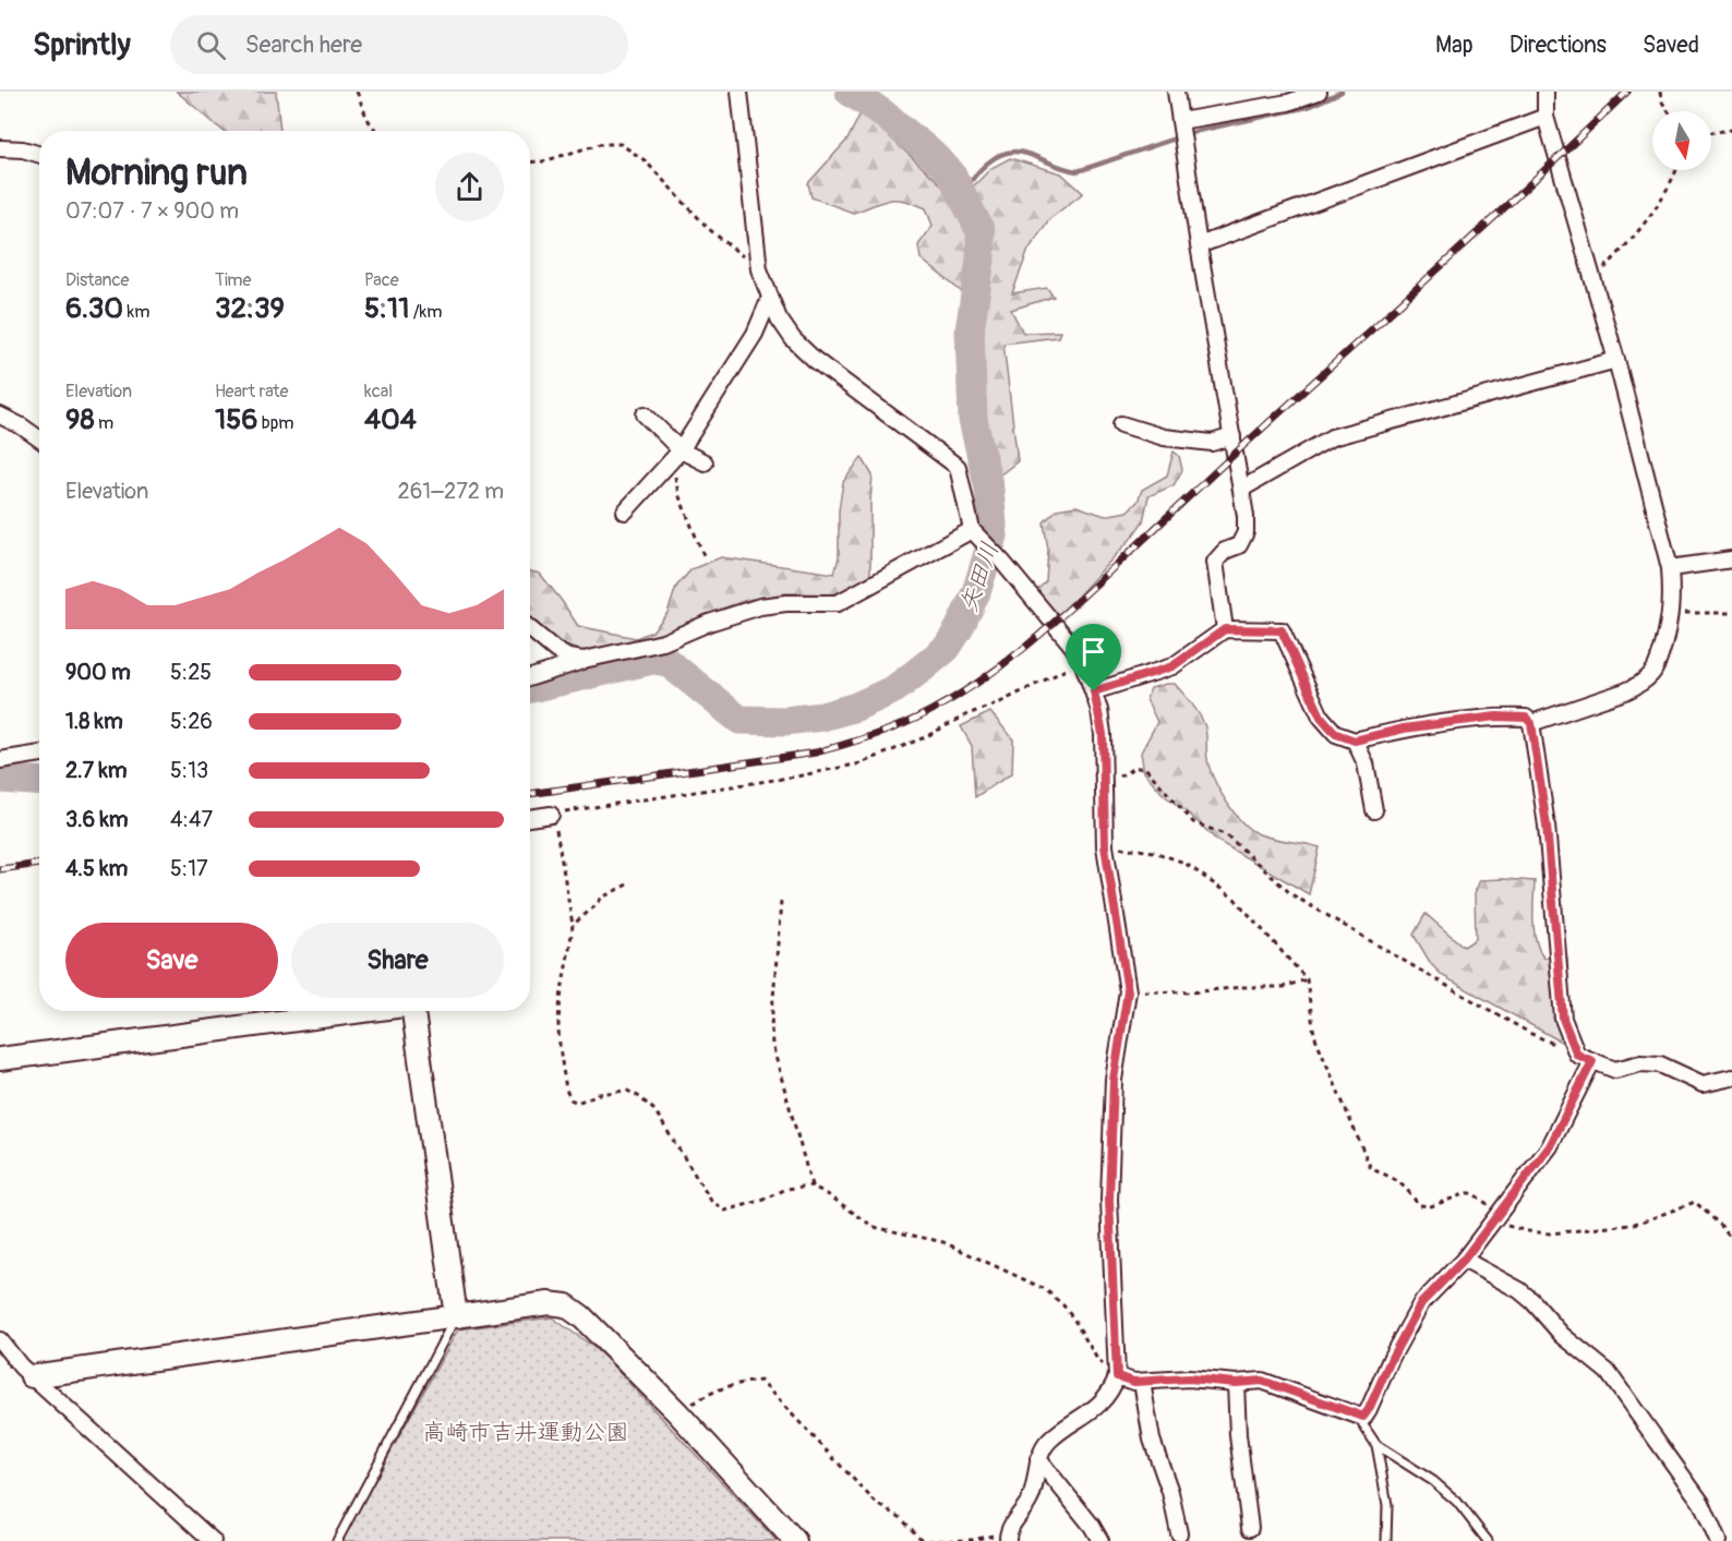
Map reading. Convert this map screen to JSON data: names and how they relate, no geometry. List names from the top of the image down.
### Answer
{
  "water": ["矢田川"],
  "parks": ["高崎市吉井運動公園"],
  "north": "bottom",
  "page": {
    "header": "Sprintly",
    "search": "Search here",
    "nav": ["Map", "Directions", "Saved"],
    "heading": ["Morning run", "07:07 · 7 × 900 m"],
    "stats": [
      ["Distance", "6.30 km"],
      ["Time", "32:39"],
      ["Pace", "5:11 /km"],
      ["Elevation", "98 m"],
      ["Heart rate", "156 bpm"],
      ["kcal", "404"]
    ],
    "chart": ["Elevation", "261–272 m"],
    "list": [
      {
        "name": "900 m",
        "note": "5:25"
      },
      {
        "name": "1.8 km",
        "note": "5:26"
      },
      {
        "name": "2.7 km",
        "note": "5:13"
      },
      {
        "name": "3.6 km",
        "note": "4:47"
      },
      {
        "name": "4.5 km",
        "note": "5:17"
      }
    ],
    "buttons": ["Save", "Share"]
  }
}
